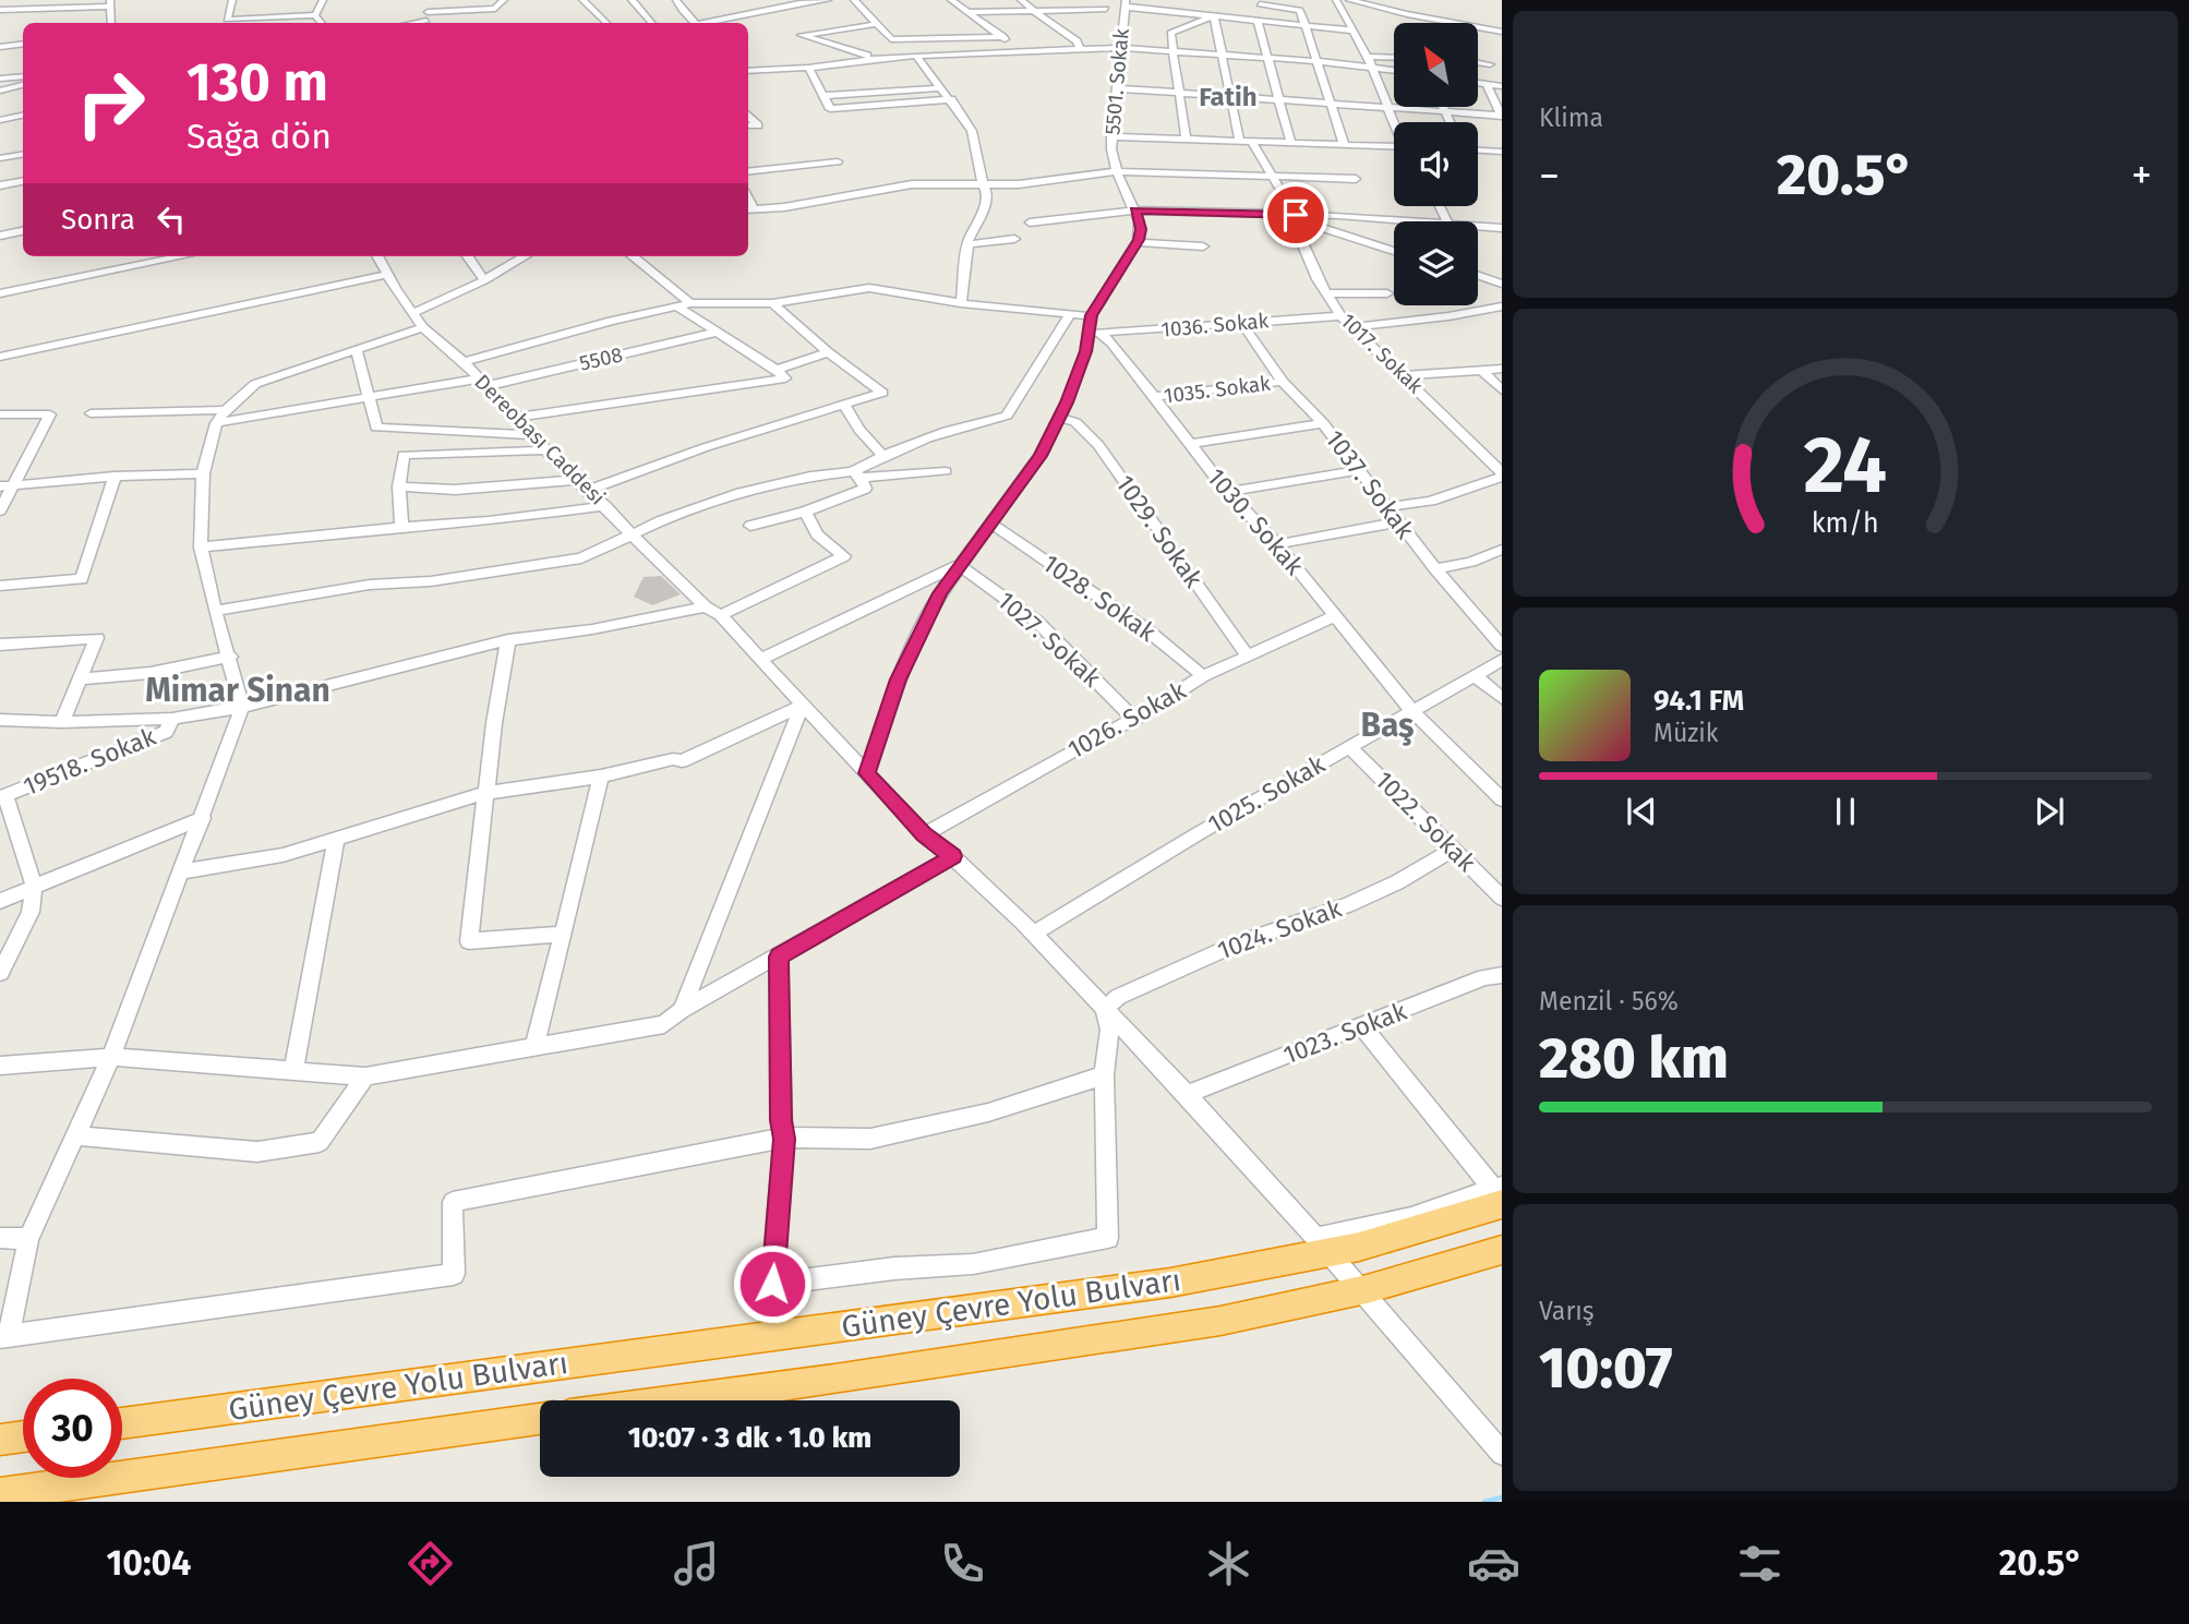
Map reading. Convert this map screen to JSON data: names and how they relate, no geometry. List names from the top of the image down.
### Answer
{
  "streets": {
    "highway": ["Güney Çevre Yolu Bulvarı"],
    "street": [
      "5501. Sokak",
      "1036. Sokak",
      "1017. Sokak",
      "5508",
      "1035. Sokak",
      "Dereobası Caddesi",
      "1037. Sokak",
      "1030. Sokak",
      "1029. Sokak",
      "1028. Sokak",
      "1027. Sokak",
      "1026. Sokak",
      "19518. Sokak",
      "1025. Sokak",
      "1022. Sokak",
      "1024. Sokak",
      "1023. Sokak"
    ]
  },
  "crossings": [
    ["1036. Sokak", "1017. Sokak"],
    ["1036. Sokak", "1037. Sokak"],
    ["1036. Sokak", "1030. Sokak"],
    ["5508", "Dereobası Caddesi"],
    ["1035. Sokak", "1037. Sokak"],
    ["1035. Sokak", "1030. Sokak"],
    ["Dereobası Caddesi", "1026. Sokak"],
    ["Dereobası Caddesi", "1025. Sokak"],
    ["Dereobası Caddesi", "1024. Sokak"],
    ["Dereobası Caddesi", "1023. Sokak"],
    ["Dereobası Caddesi", "Güney Çevre Yolu Bulvarı"],
    ["1030. Sokak", "1026. Sokak"],
    ["1030. Sokak", "1025. Sokak"],
    ["1029. Sokak", "1026. Sokak"],
    ["1028. Sokak", "1026. Sokak"],
    ["1027. Sokak", "1026. Sokak"],
    ["1025. Sokak", "1022. Sokak"],
    ["1022. Sokak", "1024. Sokak"]
  ],
  "districts": ["Fatih", "Mimar Sinan", "Baş"],
  "north": "top left",
  "page": {
    "tile": [
      "Klima",
      ["Menzil · 56%", "280 km"],
      ["Varış", "10:07"]
    ],
    "turn": ["130 m", "Sağa dön"],
    "heat": ["−", "20.5°", "+"],
    "then": "Sonra",
    "song": ["94.1 FM", "Müzik"],
    "limit": "30",
    "trip": "10:07 · 3 dk · 1.0 km",
    "tabs": ["10:04", "20.5°"],
    "gauge": ["24", "km/h"]
  }
}
